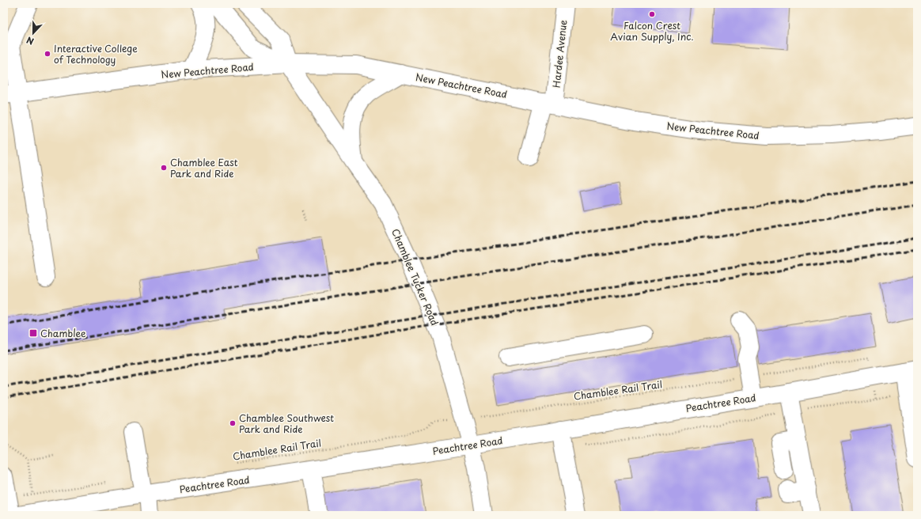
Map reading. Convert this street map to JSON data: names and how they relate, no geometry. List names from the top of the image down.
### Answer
{
  "streets": {
    "street": [
      "Hardee Avenue",
      "New Peachtree Road",
      "Chamblee Tucker Road",
      "Peachtree Road"
    ],
    "path": ["Chamblee Rail Trail"]
  },
  "crossings": [
    ["Hardee Avenue", "New Peachtree Road"],
    ["New Peachtree Road", "Chamblee Tucker Road"],
    ["Chamblee Tucker Road", "Peachtree Road"]
  ],
  "places": {
    "other": [
      "Falcon Crest Avian Supply, Inc.",
      "Interactive College of Technology",
      "Chamblee East Park and Ride",
      "Chamblee Southwest Park and Ride"
    ],
    "transit": ["Chamblee"]
  },
  "north": "bottom"
}
